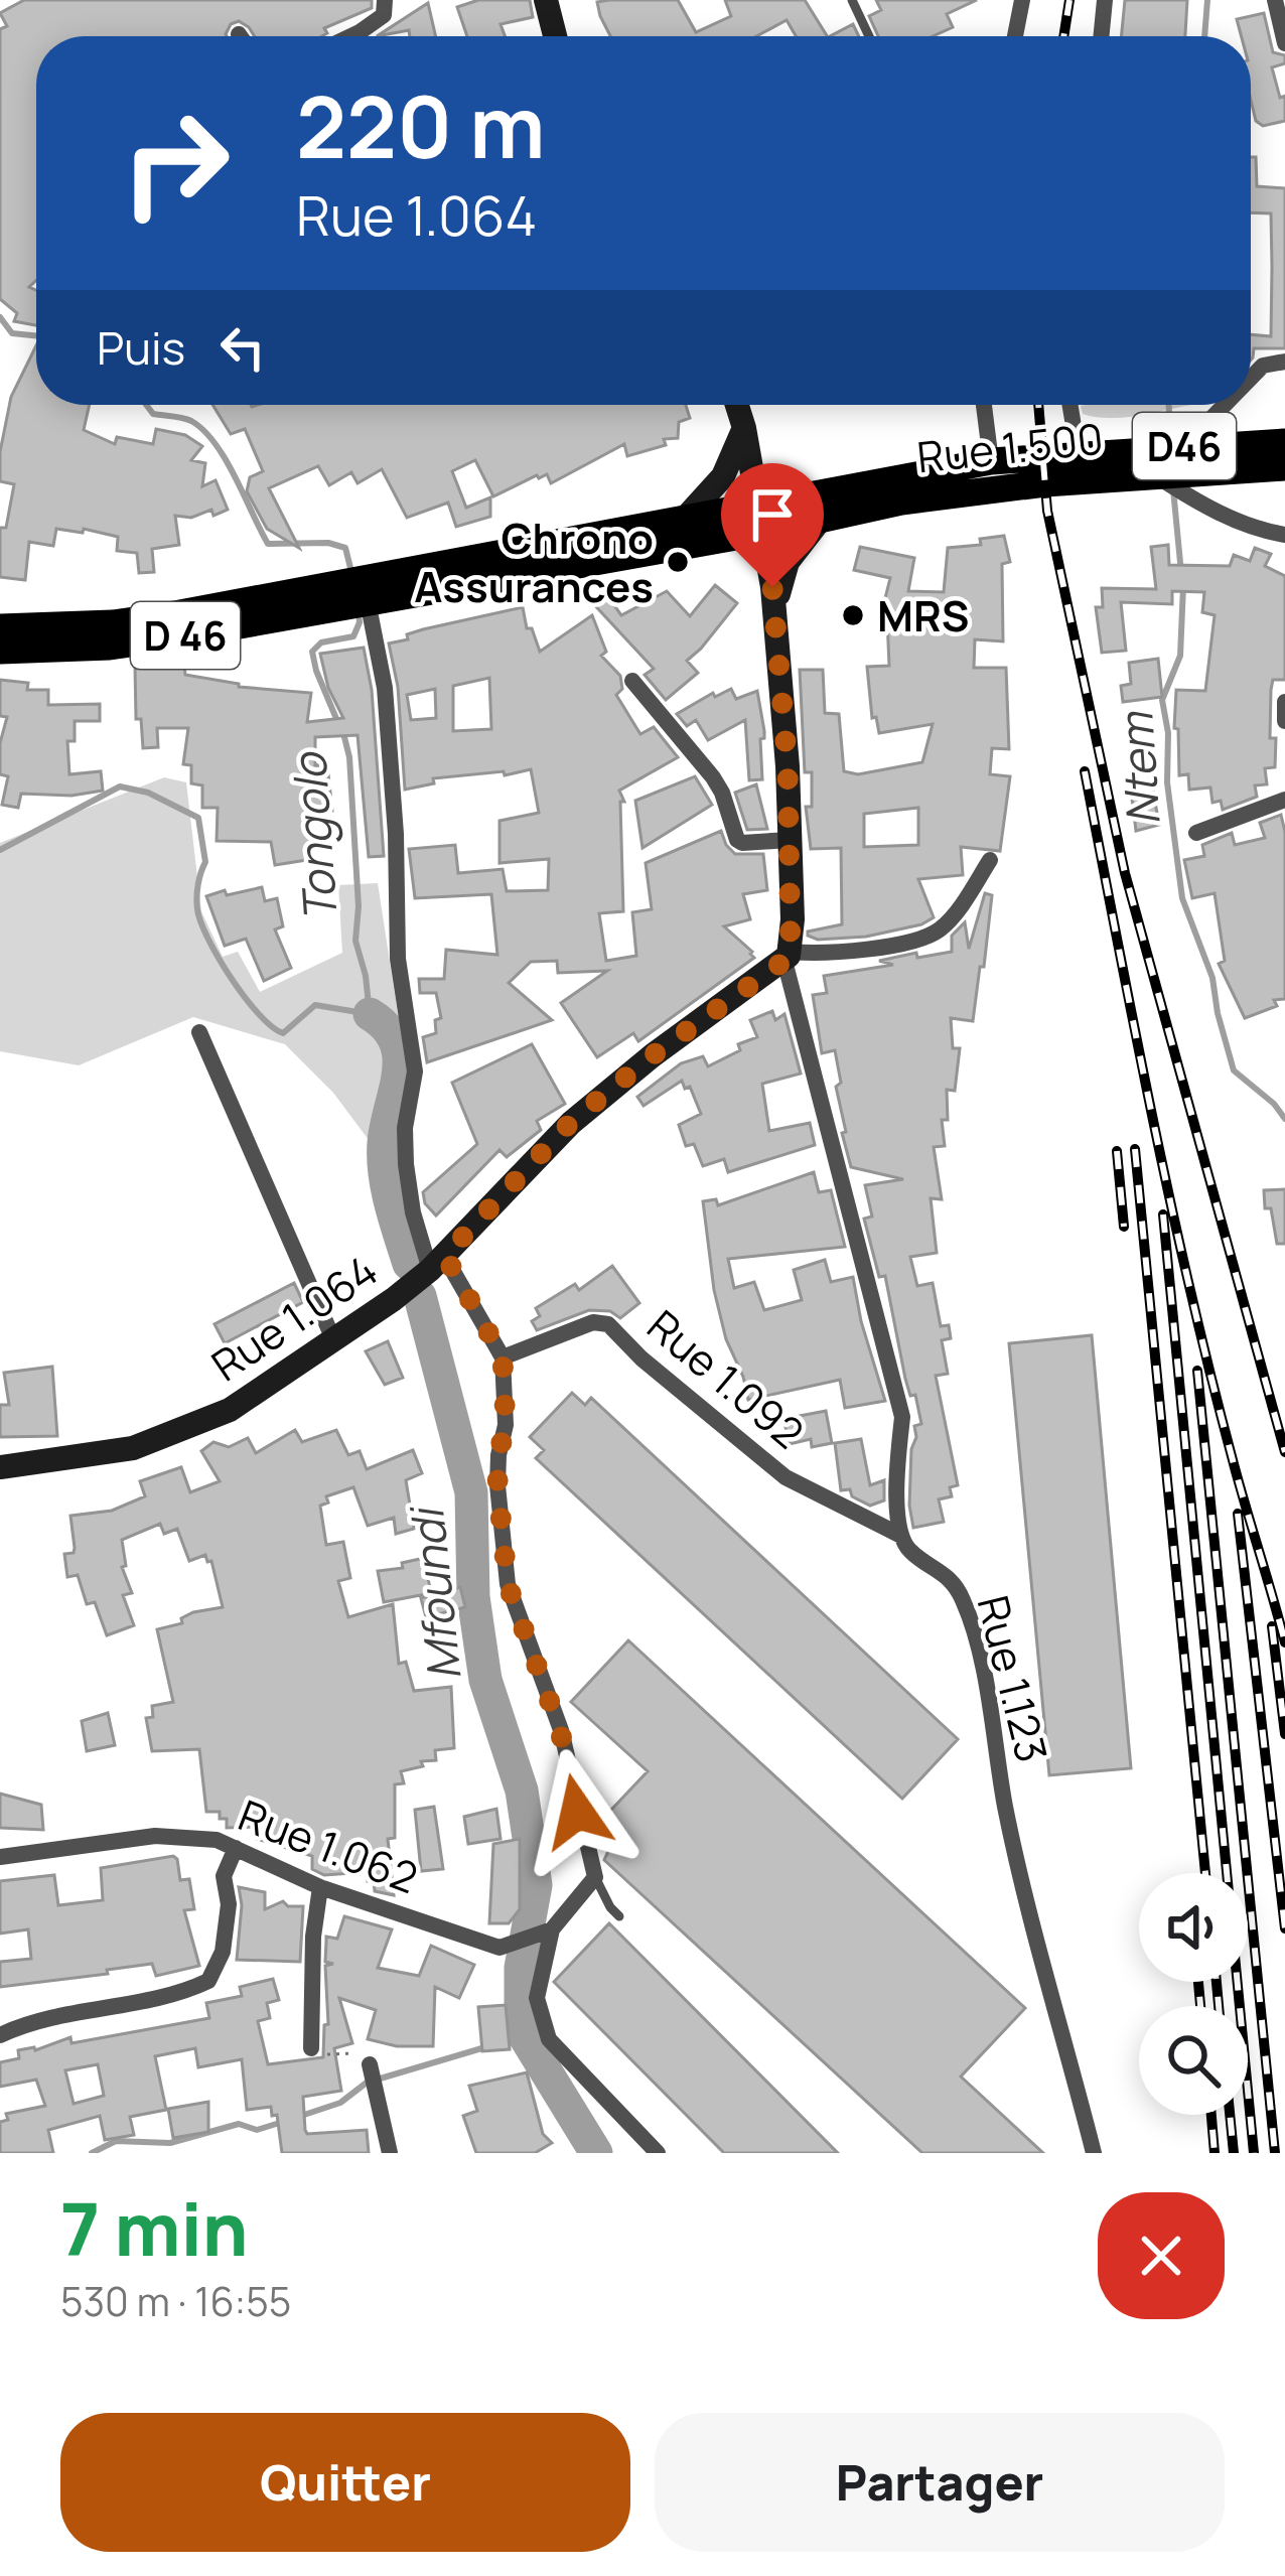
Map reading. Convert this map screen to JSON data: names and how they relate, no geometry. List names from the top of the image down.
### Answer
{
  "streets": {
    "main road": [
      "D46",
      "Rue 1.500",
      "D 46",
      "Rue 1.064"
    ],
    "street": ["Rue 1.092", "Rue 1.123", "Rue 1.062"]
  },
  "crossings": [
    ["D46", "Rue 1.500"],
    ["D46", "D 46"],
    ["Rue 1.500", "D 46"],
    ["Rue 1.092", "Rue 1.123"]
  ],
  "water": ["Ntem", "Tongolo", "Mfoundi"],
  "places": ["Chrono Assurances", "MRS"],
  "page": {
    "turn": ["220 m", "Rue 1.064"],
    "then": "Puis",
    "heading": ["7 min", "530 m · 16:55"],
    "buttons": ["Quitter", "Partager"]
  }
}
